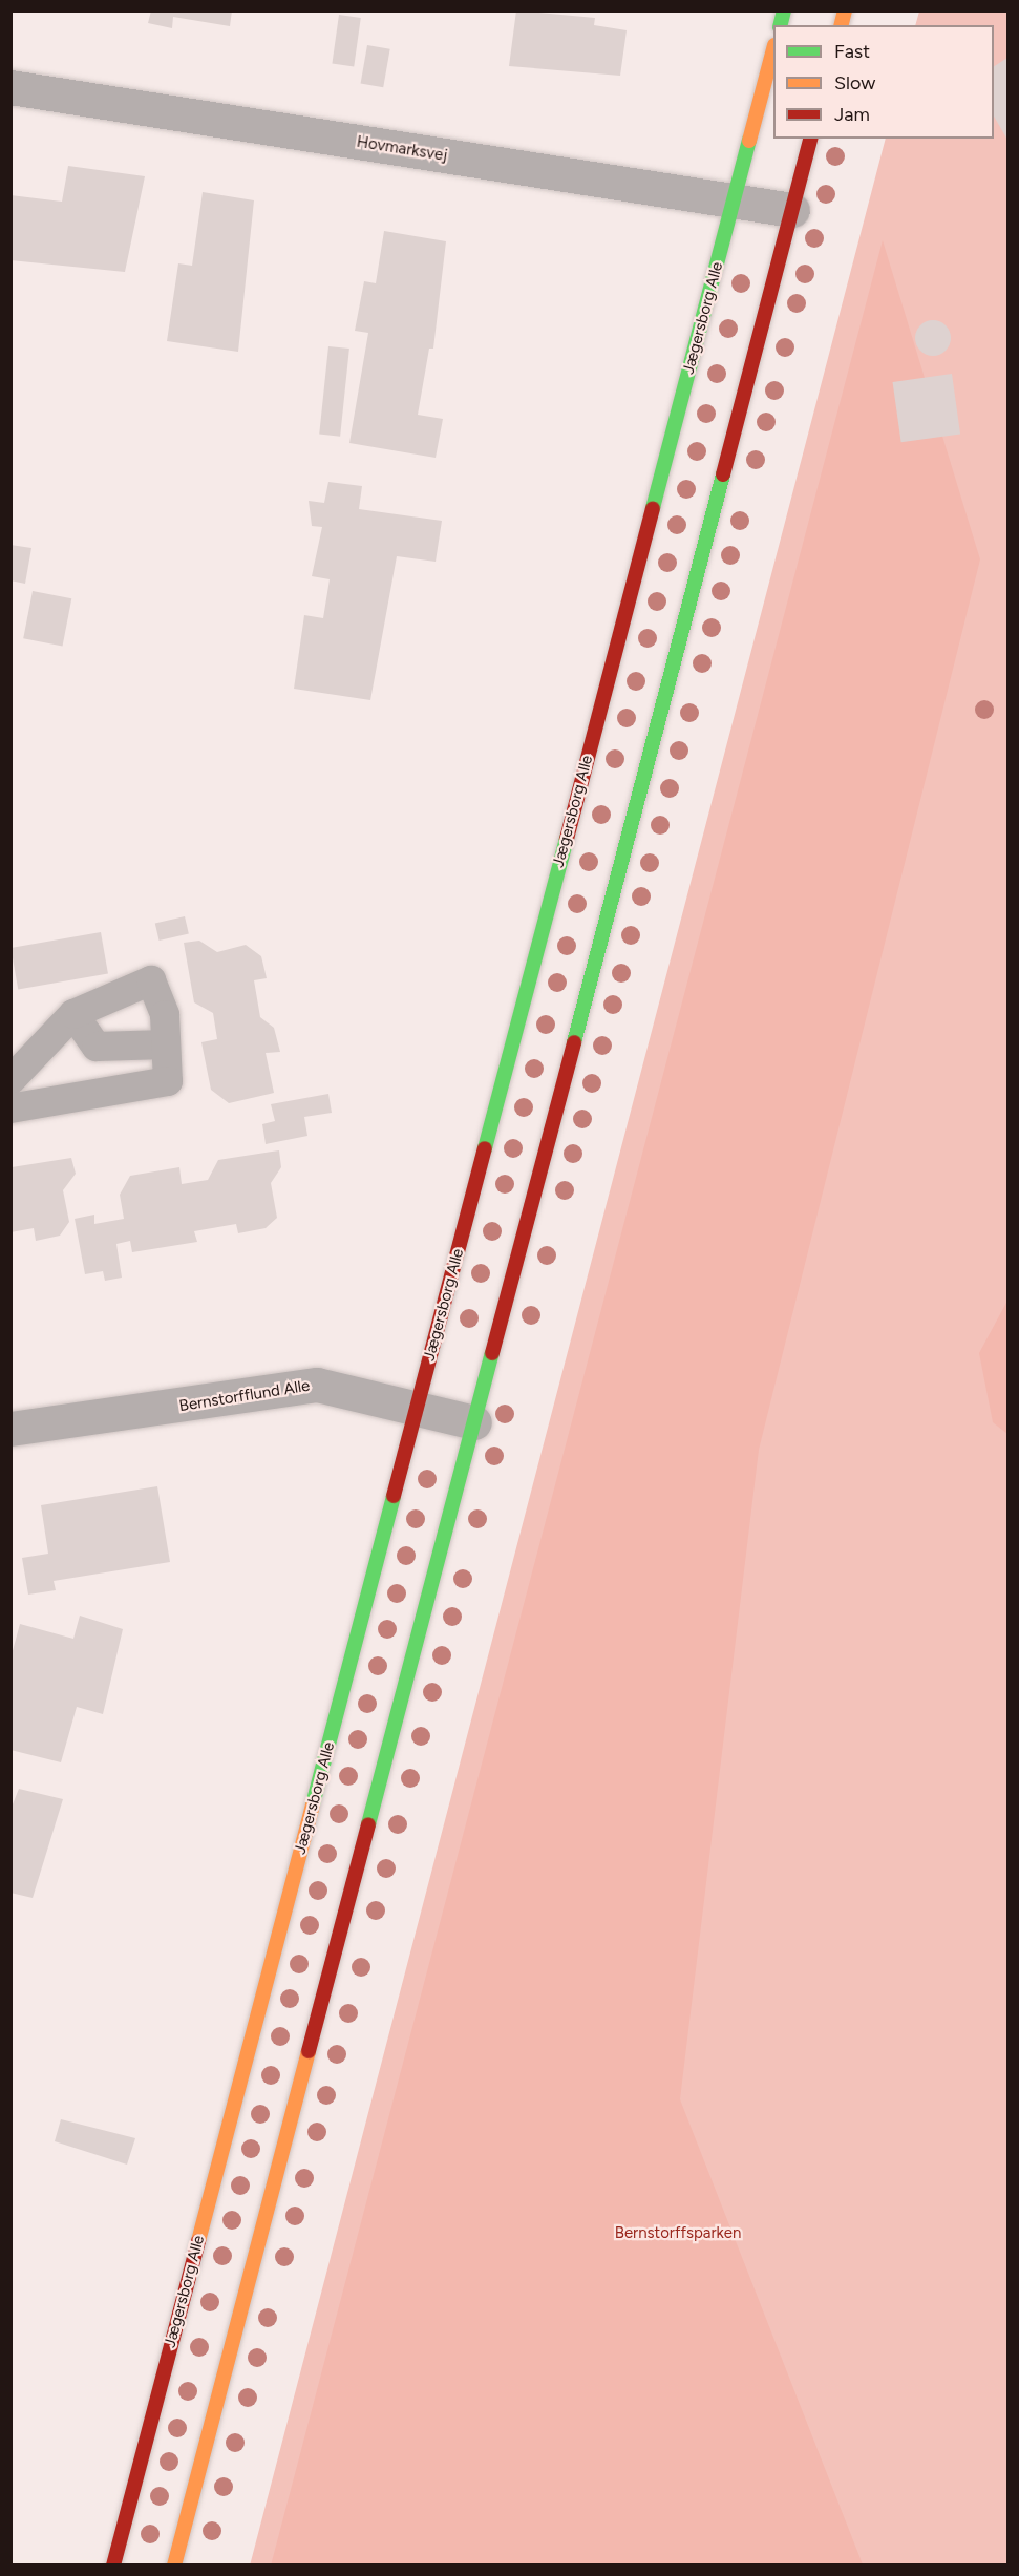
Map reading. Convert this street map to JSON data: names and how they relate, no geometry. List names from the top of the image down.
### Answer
{
  "streets": {
    "street": ["Hovmarksvej", "Jægersborg Alle", "Bernstorfflund Alle"]
  },
  "crossings": [
    ["Hovmarksvej", "Jægersborg Alle"],
    ["Jægersborg Alle", "Bernstorfflund Alle"]
  ],
  "parks": ["Bernstorffsparken"],
  "legend": ["Fast", "Slow", "Jam"]
}
